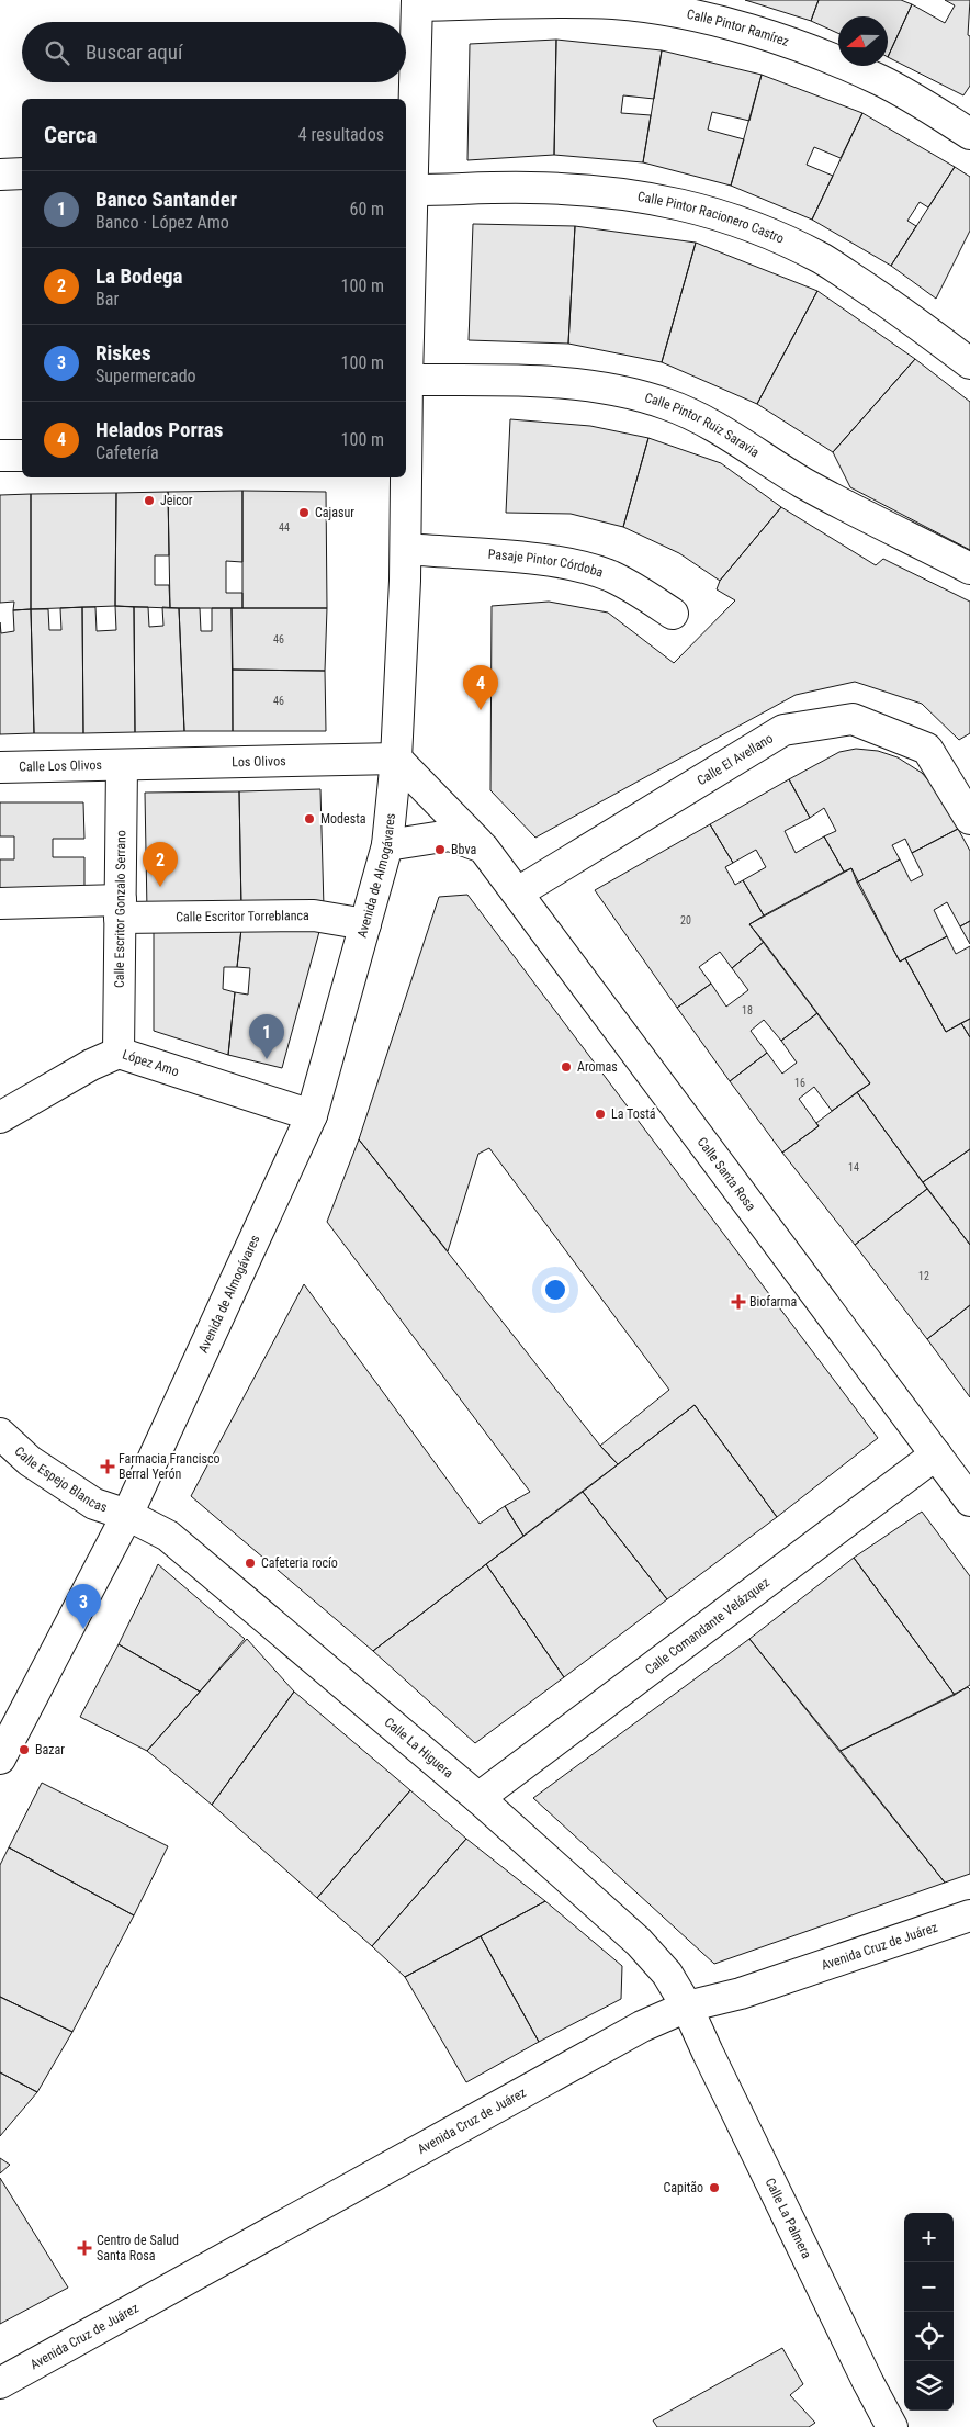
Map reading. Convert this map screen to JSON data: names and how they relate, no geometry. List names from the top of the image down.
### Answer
{
  "streets": {
    "street": [
      "Calle Pintor Ramírez",
      "Calle Pintor Racionero Castro",
      "Calle Pintor Ruiz Saravia",
      "Pasaje Pintor Córdoba",
      "Calle El Avellano",
      "Los Olivos",
      "Calle Los Olivos",
      "Avenida de Almogávares",
      "Calle Escritor Gonzalo Serrano",
      "Calle Escritor Torreblanca",
      "López Amo",
      "Calle Santa Rosa",
      "Calle Espejo Blancas",
      "Calle Comandante Velázquez",
      "Calle La Higuera",
      "Avenida Cruz de Juárez",
      "Calle La Palmera"
    ]
  },
  "crossings": [
    ["Calle Pintor Ramírez", "Avenida de Almogávares"],
    ["Calle Pintor Racionero Castro", "Avenida de Almogávares"],
    ["Calle Pintor Ruiz Saravia", "Avenida de Almogávares"],
    ["Pasaje Pintor Córdoba", "Avenida de Almogávares"],
    ["Calle El Avellano", "Calle Santa Rosa"],
    ["Los Olivos", "Calle Los Olivos"],
    ["Los Olivos", "Avenida de Almogávares"],
    ["Los Olivos", "Calle Escritor Gonzalo Serrano"],
    ["Los Olivos", "Calle Santa Rosa"],
    ["Calle Los Olivos", "Calle Escritor Gonzalo Serrano"],
    ["Avenida de Almogávares", "Calle Escritor Torreblanca"],
    ["Avenida de Almogávares", "López Amo"],
    ["Avenida de Almogávares", "Calle Santa Rosa"],
    ["Avenida de Almogávares", "Calle Espejo Blancas"],
    ["Avenida de Almogávares", "Calle La Higuera"],
    ["Calle Escritor Gonzalo Serrano", "Calle Escritor Torreblanca"],
    ["Calle Escritor Gonzalo Serrano", "López Amo"],
    ["Calle Santa Rosa", "Calle Comandante Velázquez"],
    ["Calle Espejo Blancas", "Calle La Higuera"],
    ["Calle Comandante Velázquez", "Calle La Higuera"],
    ["Calle La Higuera", "Avenida Cruz de Juárez"],
    ["Calle La Higuera", "Calle La Palmera"],
    ["Avenida Cruz de Juárez", "Calle La Palmera"]
  ],
  "places": {
    "other": [
      "Jeicor",
      "Cajasur",
      "Modesta",
      "Bbva",
      "Aromas",
      "La Tostá",
      "Cafeteria rocío",
      "Bazar",
      "Capitão"
    ],
    "health": ["Biofarma", "Farmacia Francisco Berral Yerón", "Centro de Salud Santa Rosa"]
  },
  "house_numbers": [
    "44",
    "46",
    "46",
    "20",
    "18",
    "16",
    "14",
    "12"
  ],
  "north": "left",
  "page": {
    "search": "Buscar aquí",
    "heading": ["Cerca", "4 resultados"],
    "list": [
      {
        "mark": "1",
        "name": "Banco Santander",
        "note": "Banco · López Amo",
        "value": "60 m"
      },
      {
        "mark": "2",
        "name": "La Bodega",
        "note": "Bar",
        "value": "100 m"
      },
      {
        "mark": "3",
        "name": "Riskes",
        "note": "Supermercado",
        "value": "100 m"
      },
      {
        "mark": "4",
        "name": "Helados Porras",
        "note": "Cafetería",
        "value": "100 m"
      }
    ],
    "pins": [
      "4",
      "2",
      "1",
      "3"
    ],
    "map_buttons": ["+", "−"]
  }
}
